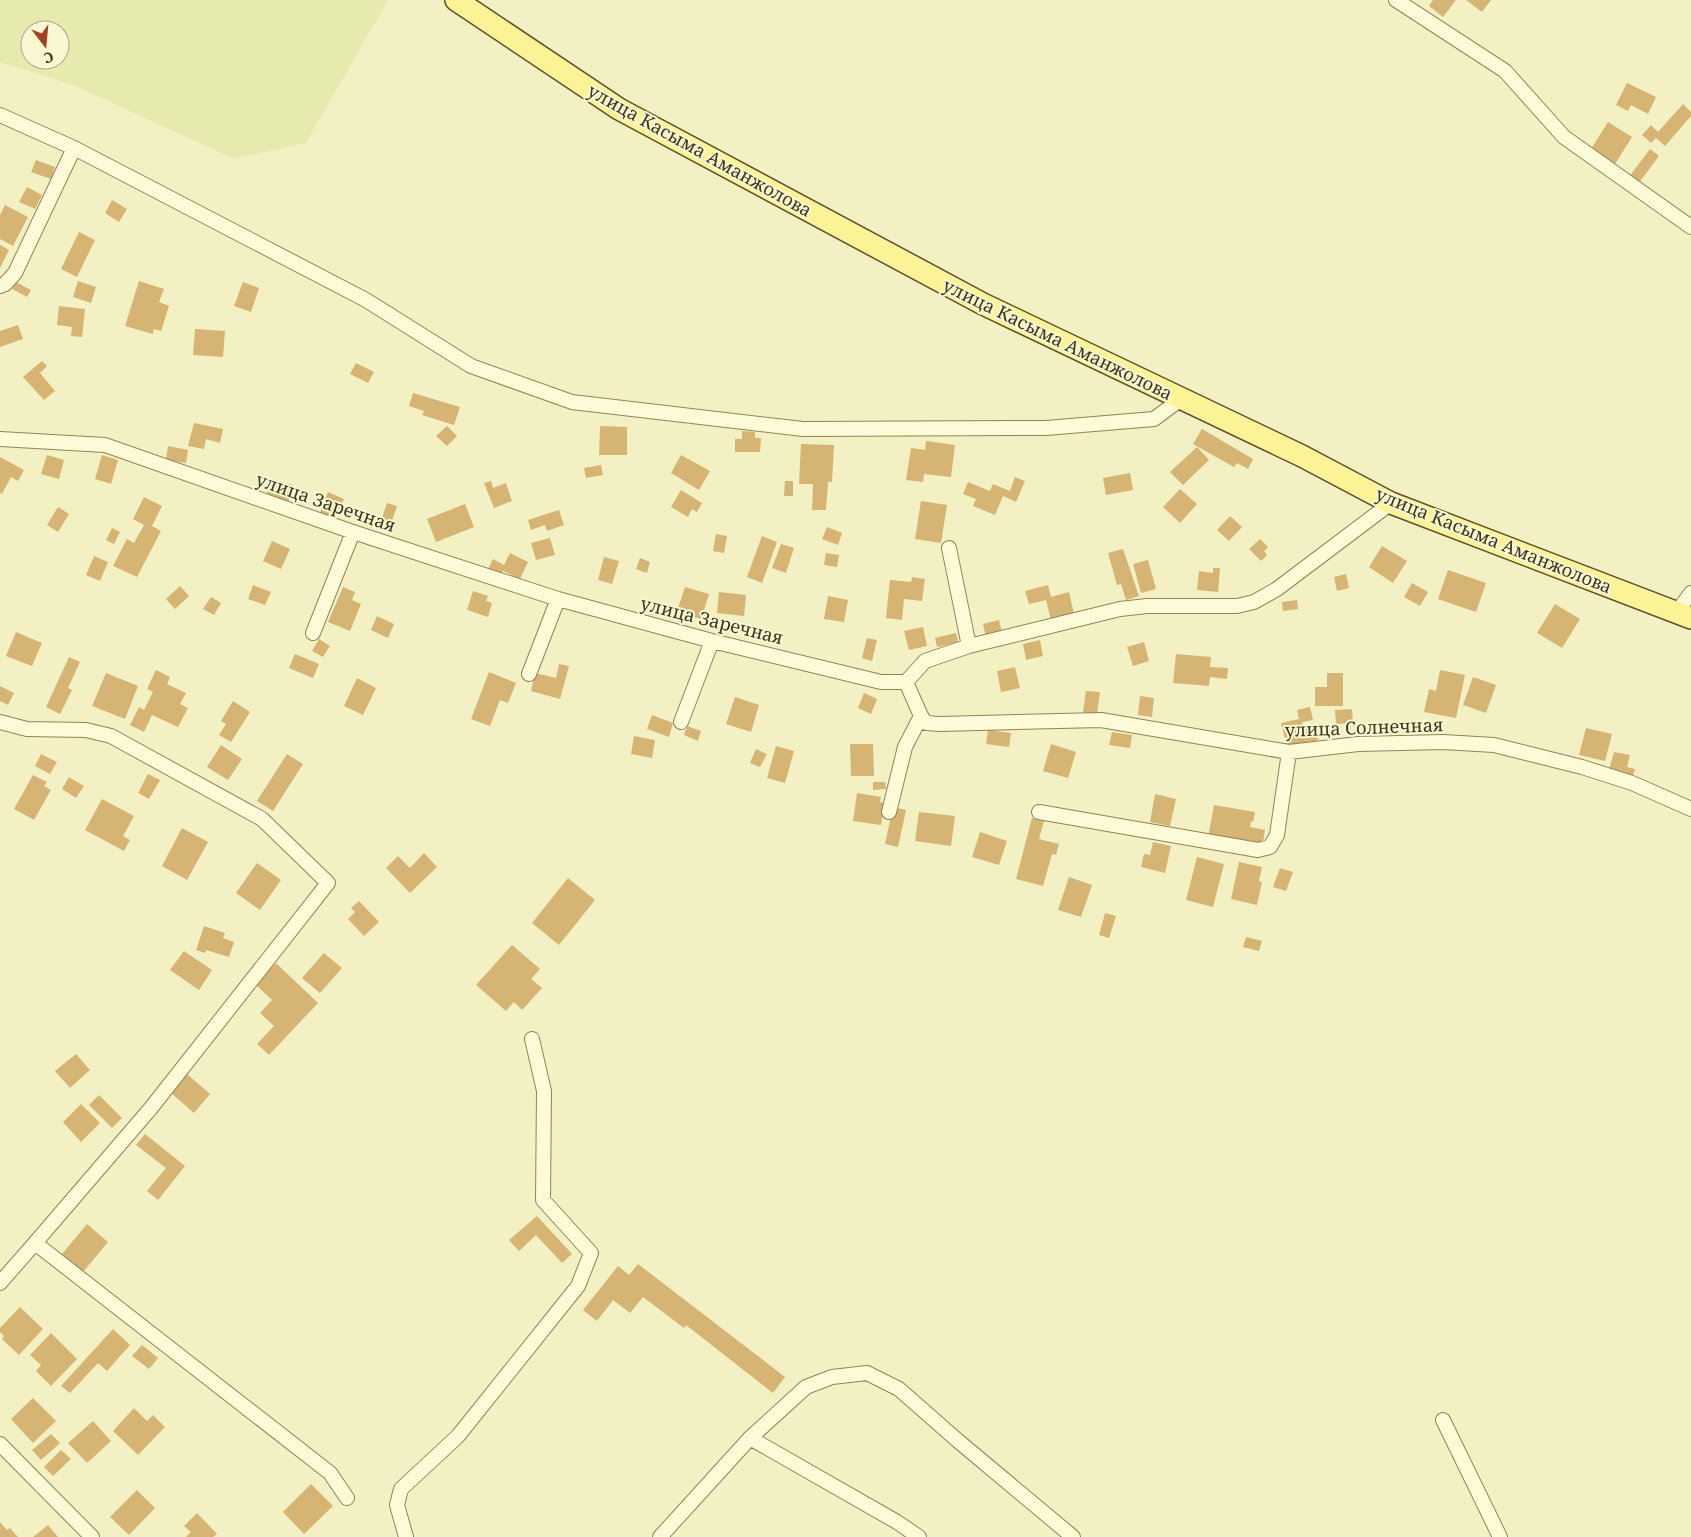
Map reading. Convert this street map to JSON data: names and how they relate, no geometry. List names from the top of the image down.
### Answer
{
  "streets": {
    "main road": ["улица Касыма Аманжолова"],
    "street": ["улица Заречная", "улица Солнечная"]
  },
  "north": "bottom"
}
